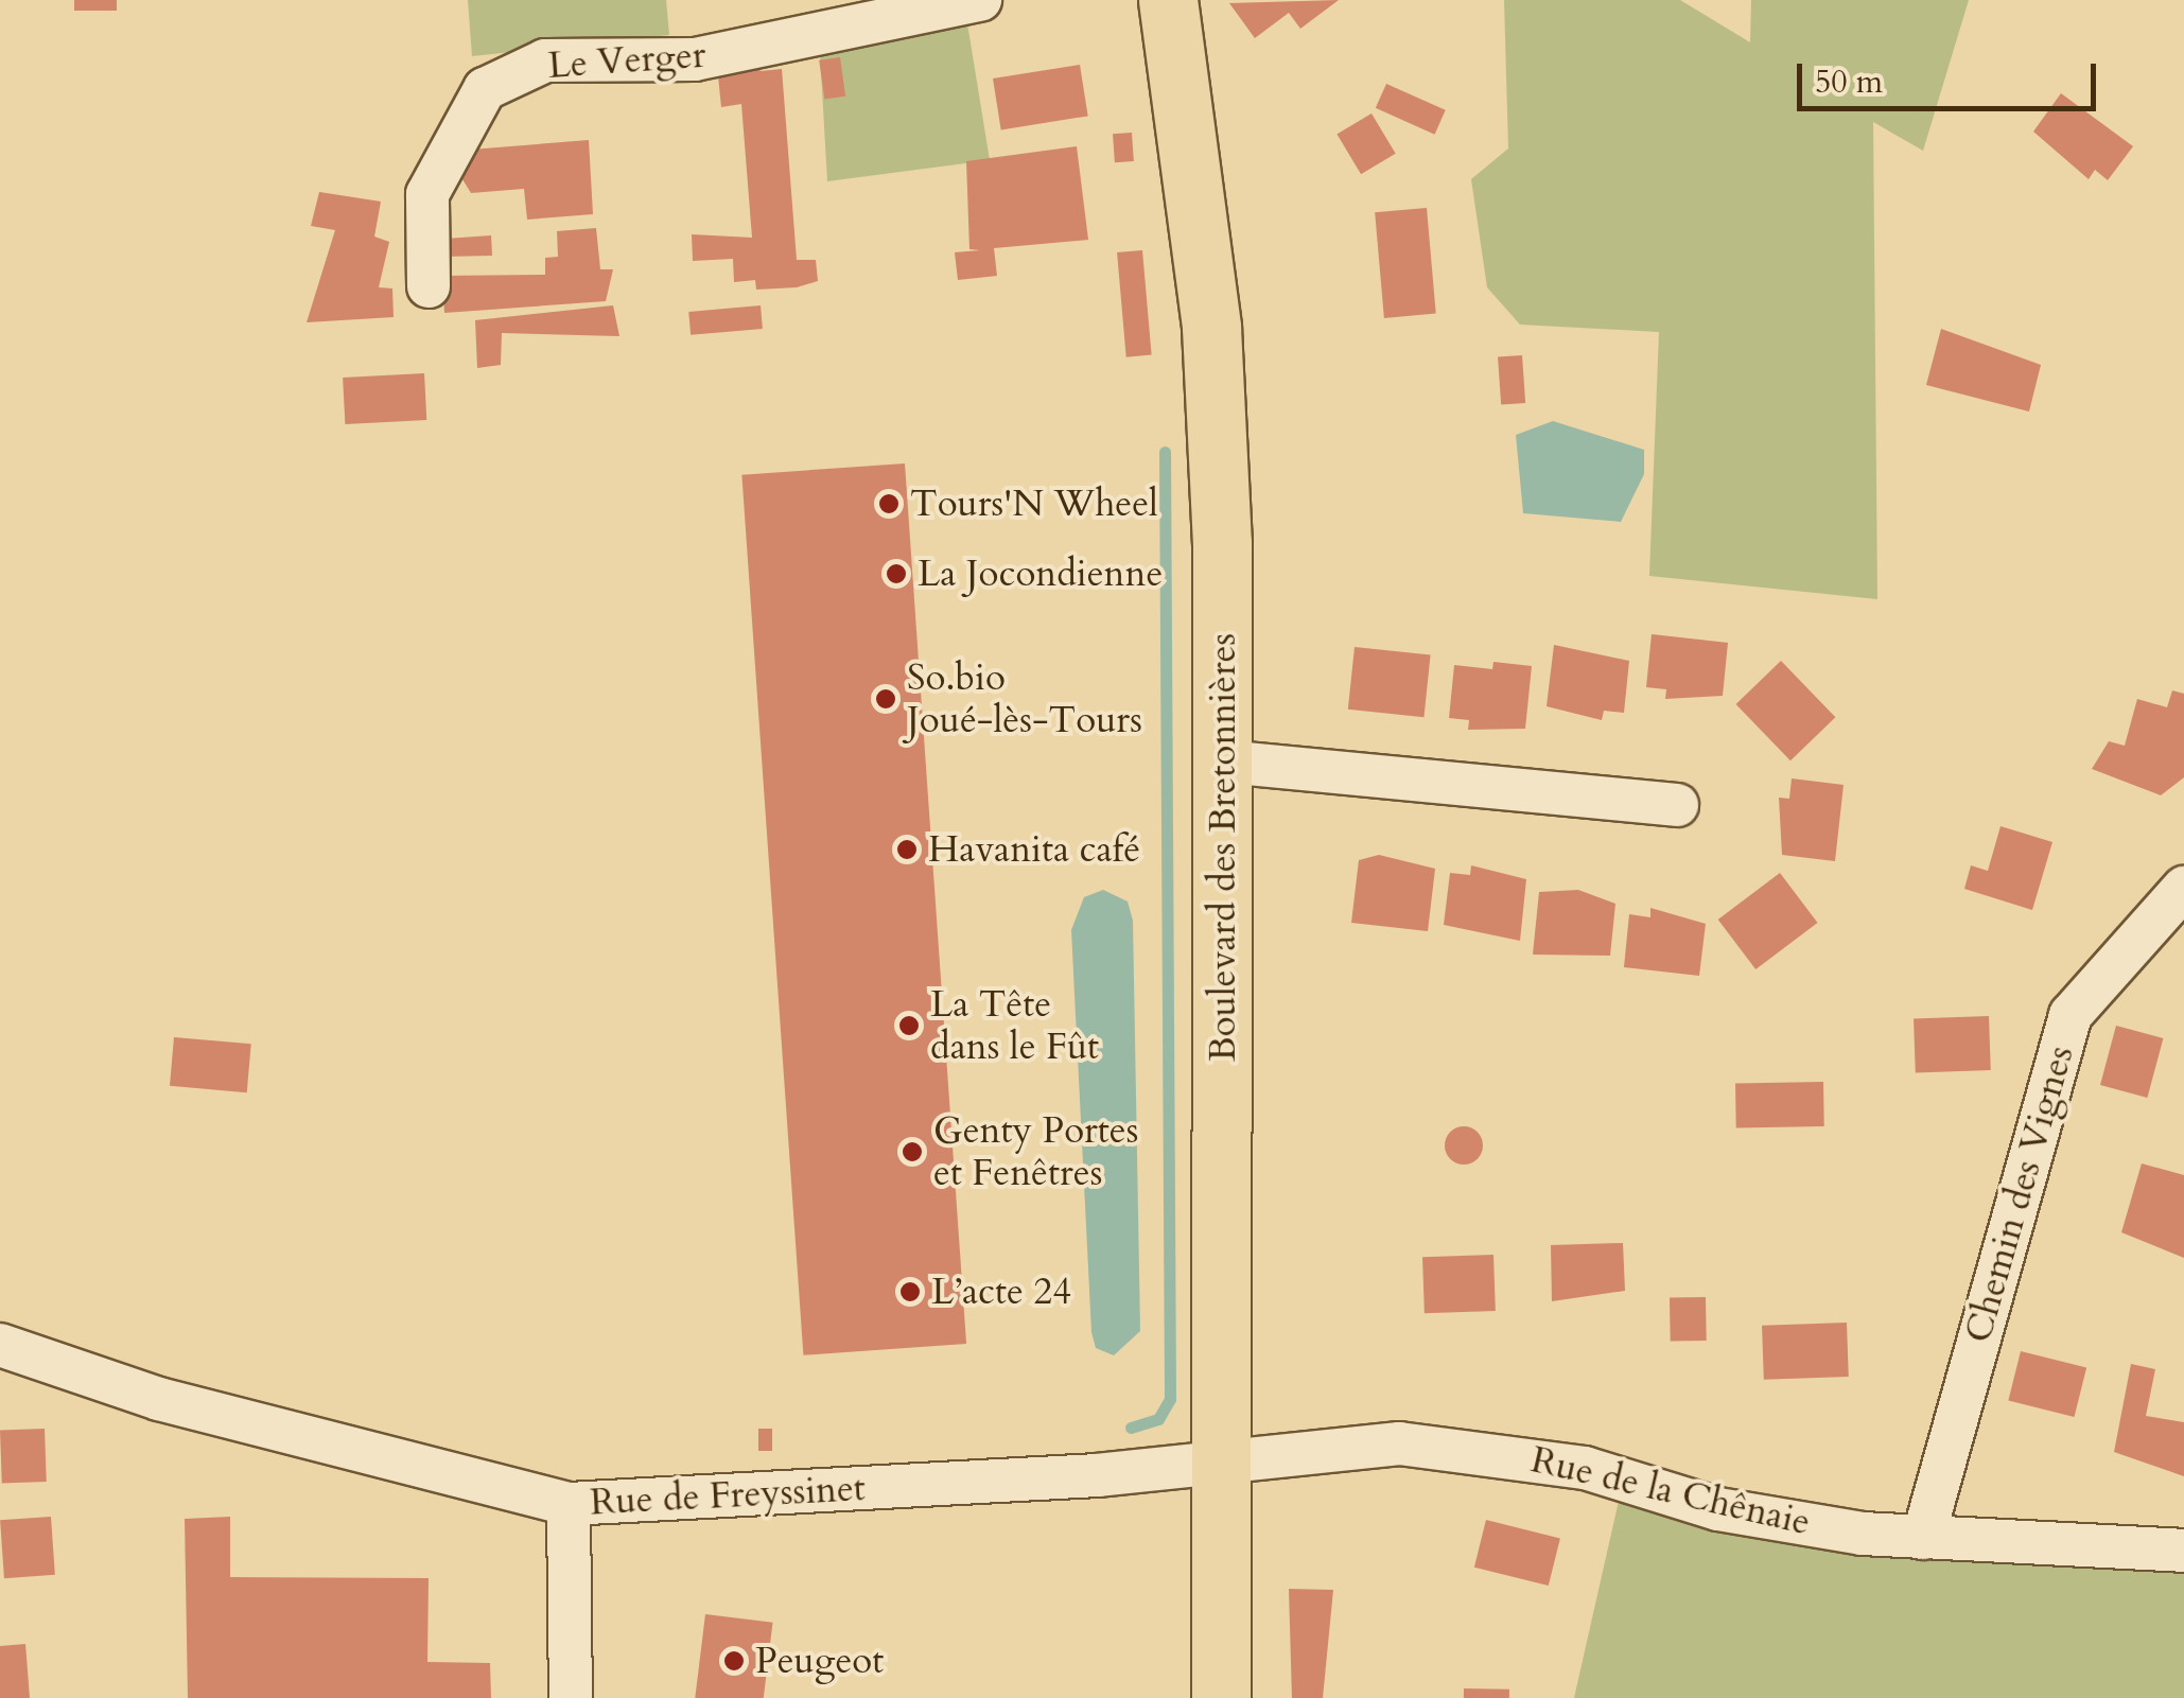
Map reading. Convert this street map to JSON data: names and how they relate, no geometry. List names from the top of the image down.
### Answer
{
  "streets": {
    "main road": ["Boulevard des Bretonnières"],
    "street": [
      "Le Verger",
      "Chemin des Vignes",
      "Rue de la Chênaie",
      "Rue de Freyssinet"
    ]
  },
  "crossings": [
    ["Boulevard des Bretonnières", "Rue de la Chênaie"],
    ["Boulevard des Bretonnières", "Rue de Freyssinet"],
    ["Chemin des Vignes", "Rue de la Chênaie"],
    ["Rue de la Chênaie", "Rue de Freyssinet"]
  ],
  "places": [
    "Tours'N Wheel",
    "La Jocondienne",
    "So.bio Joué-lès-Tours",
    "Havanita café",
    "La Tête dans le Fût",
    "Genty Portes et Fenêtres",
    "L’acte 24",
    "Peugeot"
  ],
  "scale_bar": "50 m"
}
